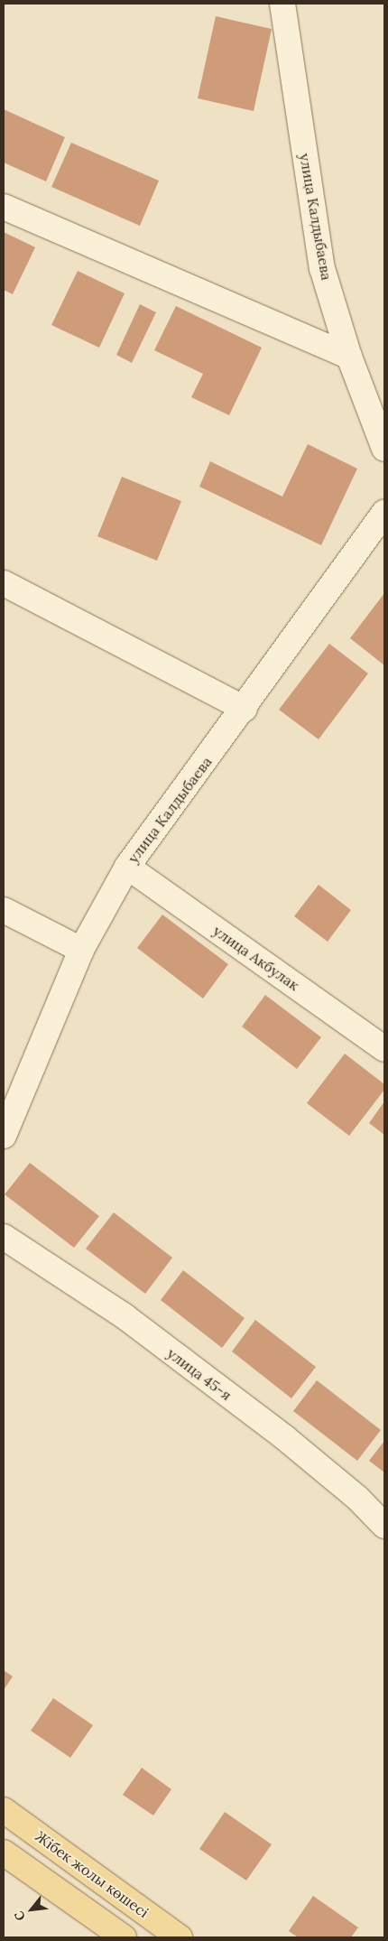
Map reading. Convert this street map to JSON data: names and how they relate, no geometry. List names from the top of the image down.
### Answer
{
  "streets": {
    "main road": ["Жібек жолы көшесі"],
    "street": ["улица Калдыбаева", "улица Акбулак", "улица 45-я"]
  },
  "crossings": [
    ["улица Калдыбаева", "улица Акбулак"]
  ],
  "north": "bottom left"
}
